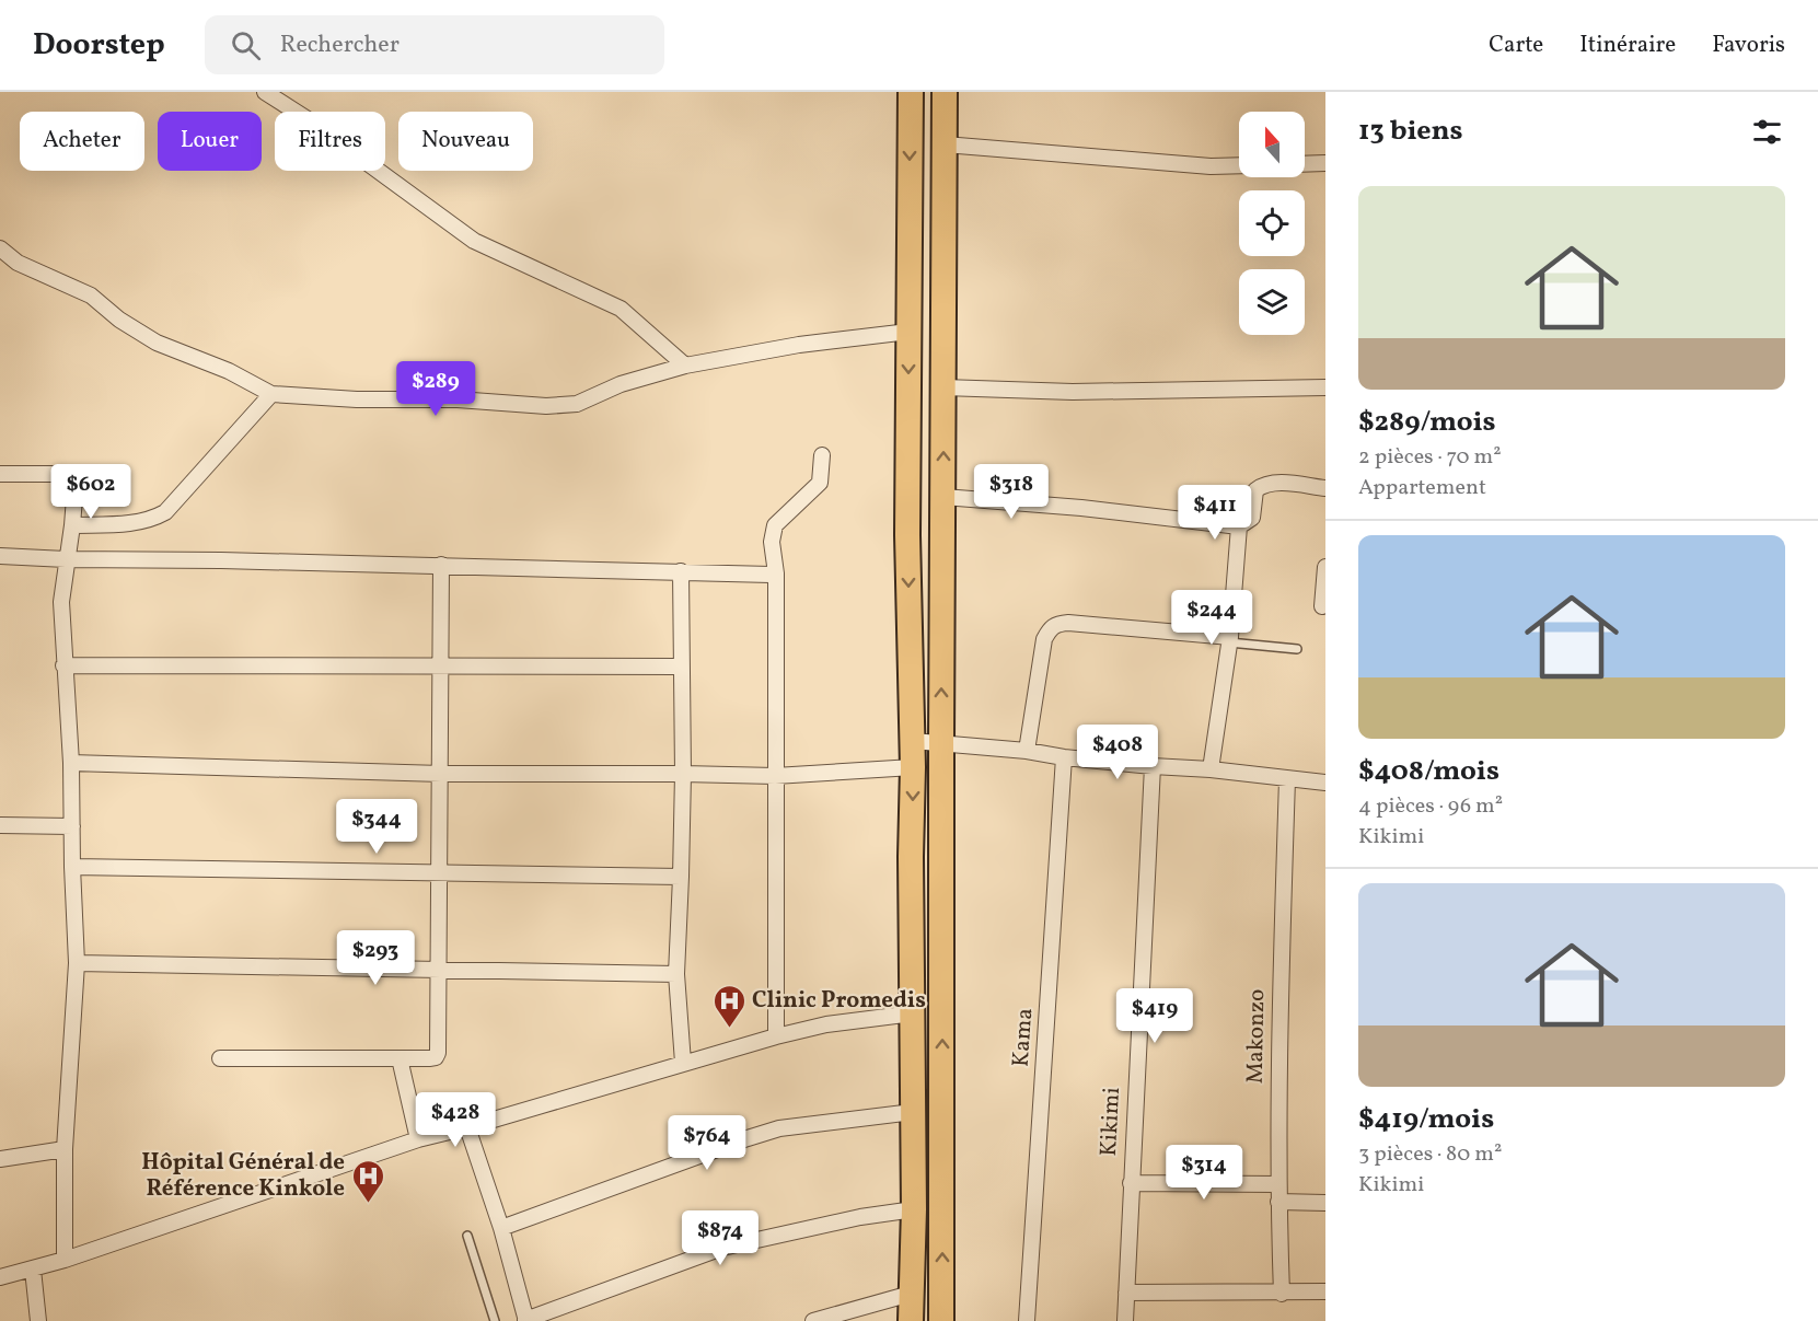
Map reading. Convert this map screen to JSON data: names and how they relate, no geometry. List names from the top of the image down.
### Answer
{
  "streets": {
    "street": ["Makonzo", "Kama", "Kikimi"]
  },
  "places": {
    "hospital": ["Clinic Promedis", "Hôpital Général de Référence Kinkole"]
  },
  "north": "top",
  "page": {
    "header": "Doorstep",
    "search": "Rechercher",
    "nav": ["Carte", "Itinéraire", "Favoris"],
    "heading": "13 biens",
    "chip": [
      "Acheter",
      "Louer",
      "Filtres",
      "Nouveau"
    ],
    "list": [
      {
        "name": "$289/mois",
        "note": "2 pièces · 70 m² · Appartement"
      },
      {
        "name": "$408/mois",
        "note": "4 pièces · 96 m² · Kikimi"
      },
      {
        "name": "$419/mois",
        "note": "3 pièces · 80 m² · Kikimi"
      }
    ],
    "price": [
      "$289",
      "$602",
      "$318",
      "$411",
      "$244",
      "$408",
      "$344",
      "$293",
      "$419",
      "$428",
      "$764",
      "$314",
      "$874"
    ]
  }
}
